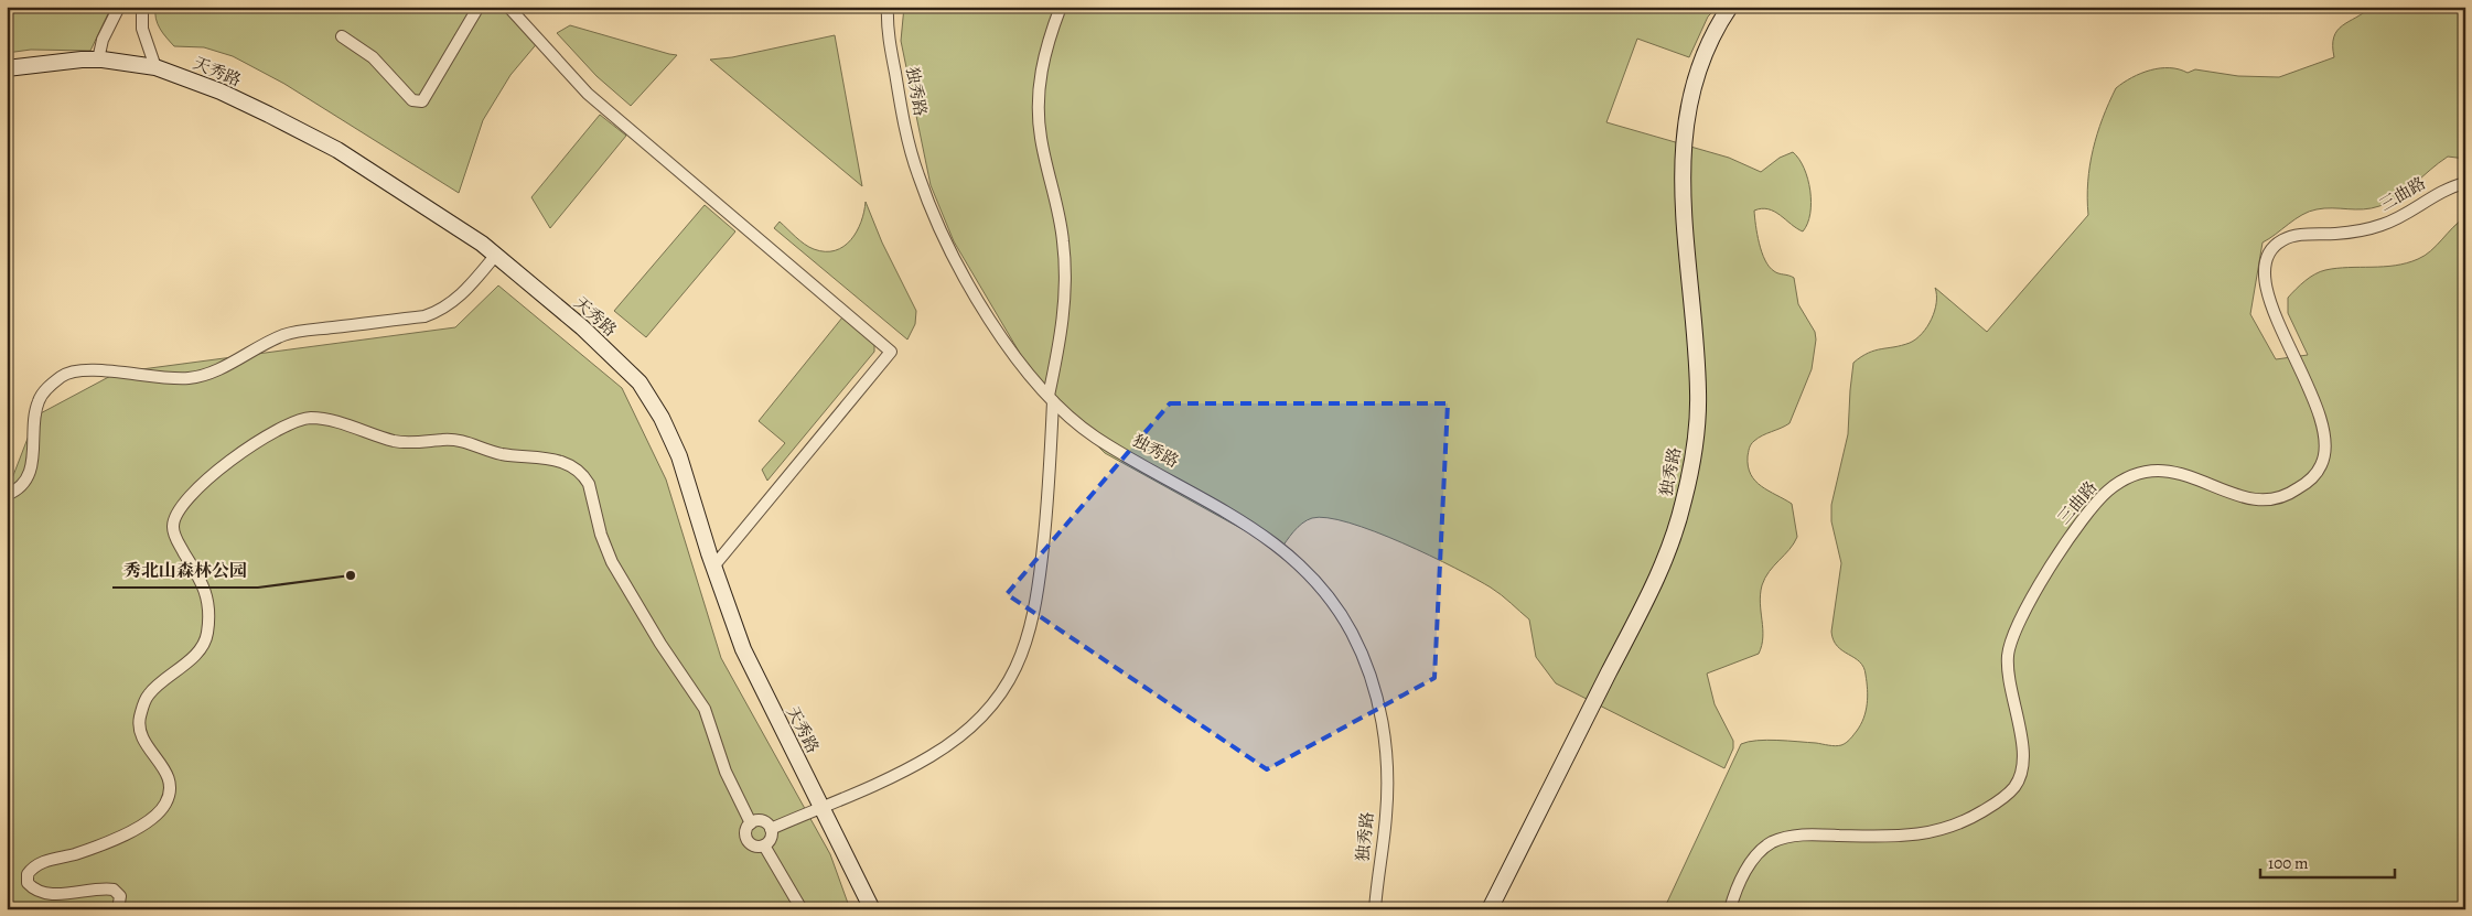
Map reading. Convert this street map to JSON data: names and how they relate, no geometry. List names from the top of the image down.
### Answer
{
  "streets": {
    "main road": ["天秀路", "独秀路"],
    "street": ["三曲路"]
  },
  "places": ["秀北山森林公园"],
  "scale_bar": "100 m"
}
